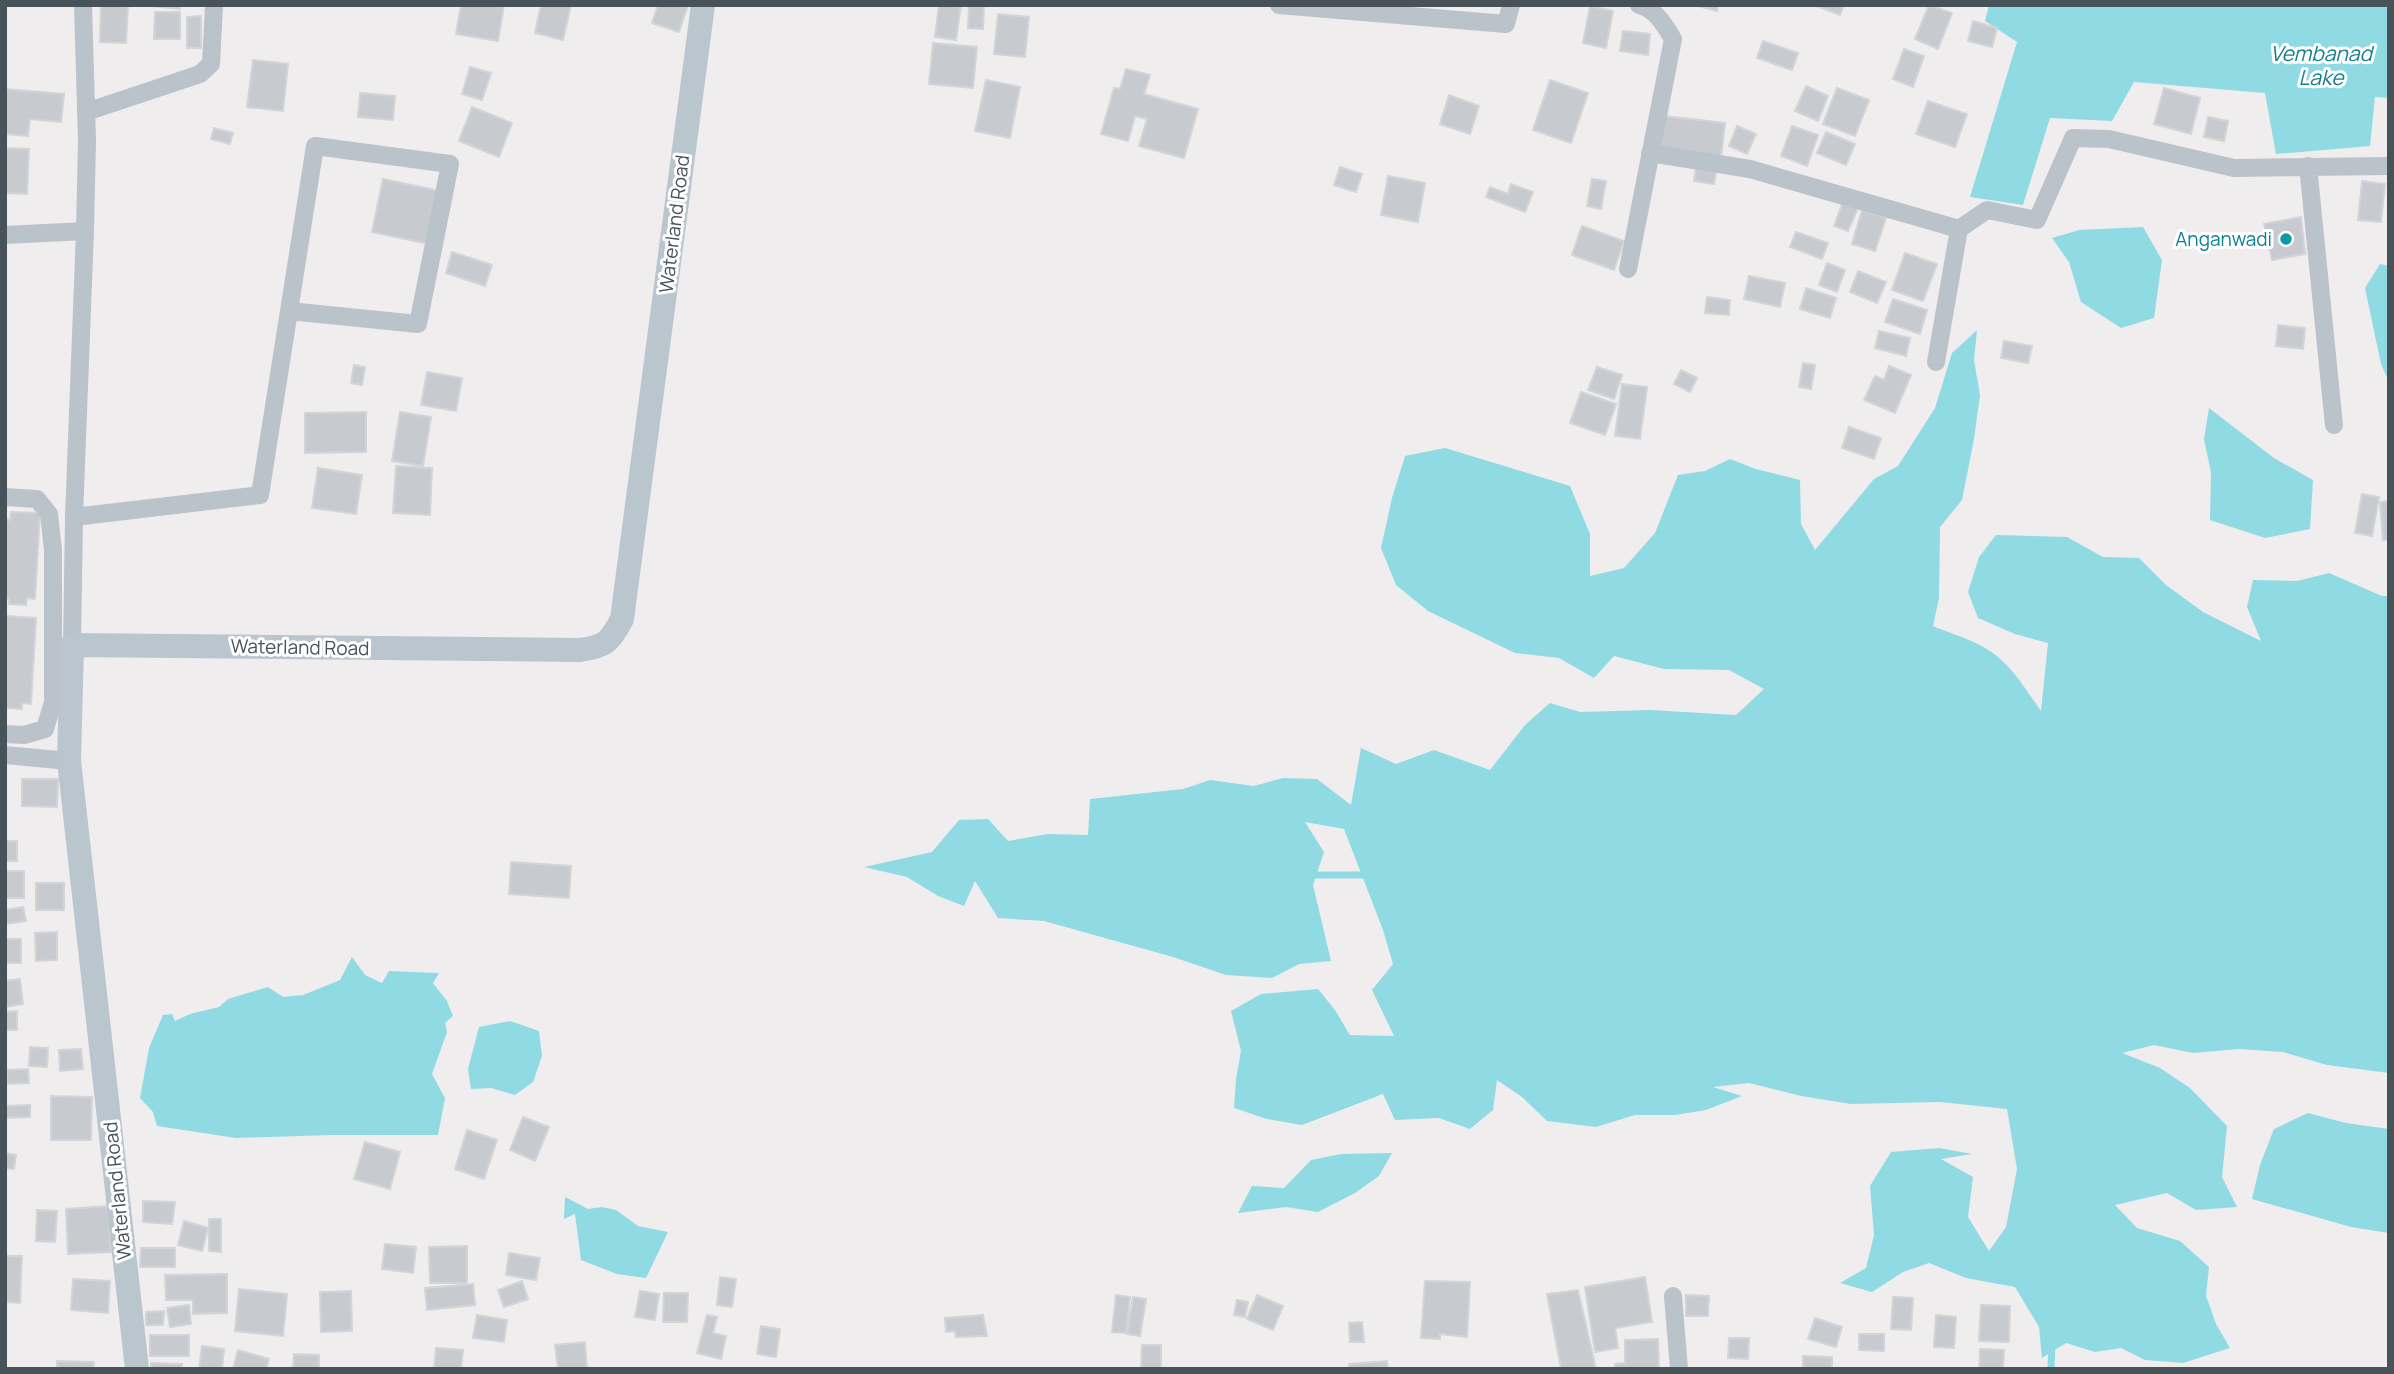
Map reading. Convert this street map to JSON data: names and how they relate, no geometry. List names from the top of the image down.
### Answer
{
  "streets": {
    "main road": ["Waterland Road"]
  },
  "water": ["Vembanad Lake"],
  "places": ["Anganwadi"]
}
